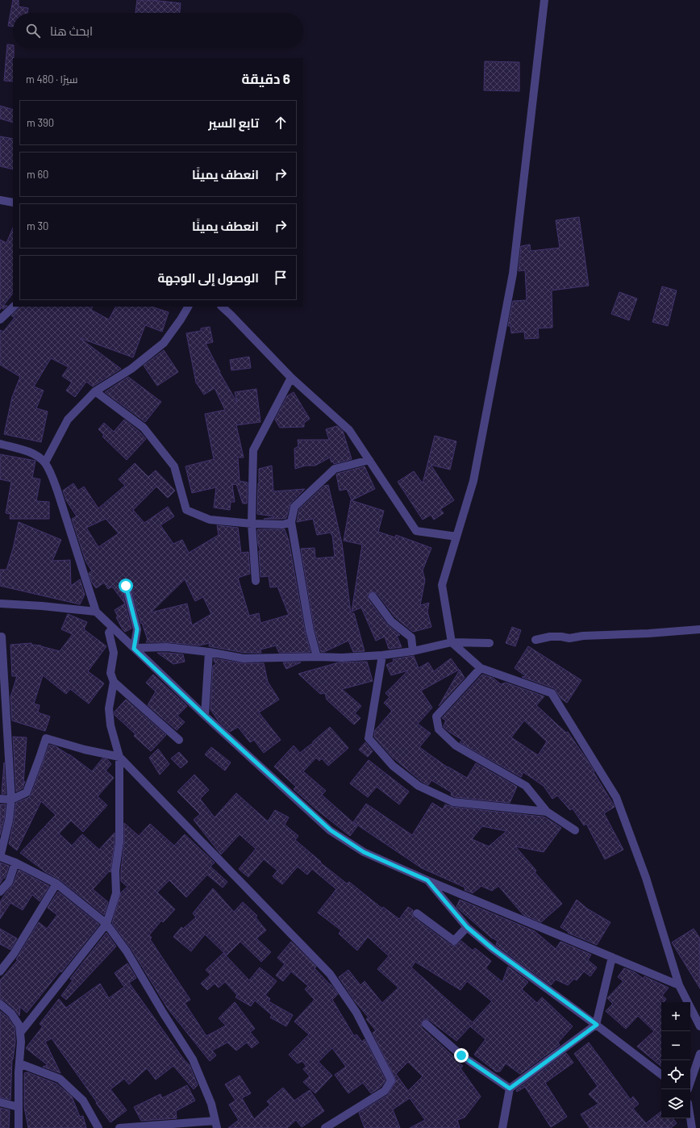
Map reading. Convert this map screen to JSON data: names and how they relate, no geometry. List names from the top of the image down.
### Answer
{
  "page": {
    "search": "ابحث هنا",
    "heading": ["6 دقيقة", "سيرًا · 480 m"],
    "list": [
      ["تابع السير", "390 m"],
      ["انعطف يمينًا", "60 m"],
      ["انعطف يمينًا", "30 m"],
      "الوصول إلى الوجهة"
    ],
    "map_buttons": ["+", "−"]
  }
}
